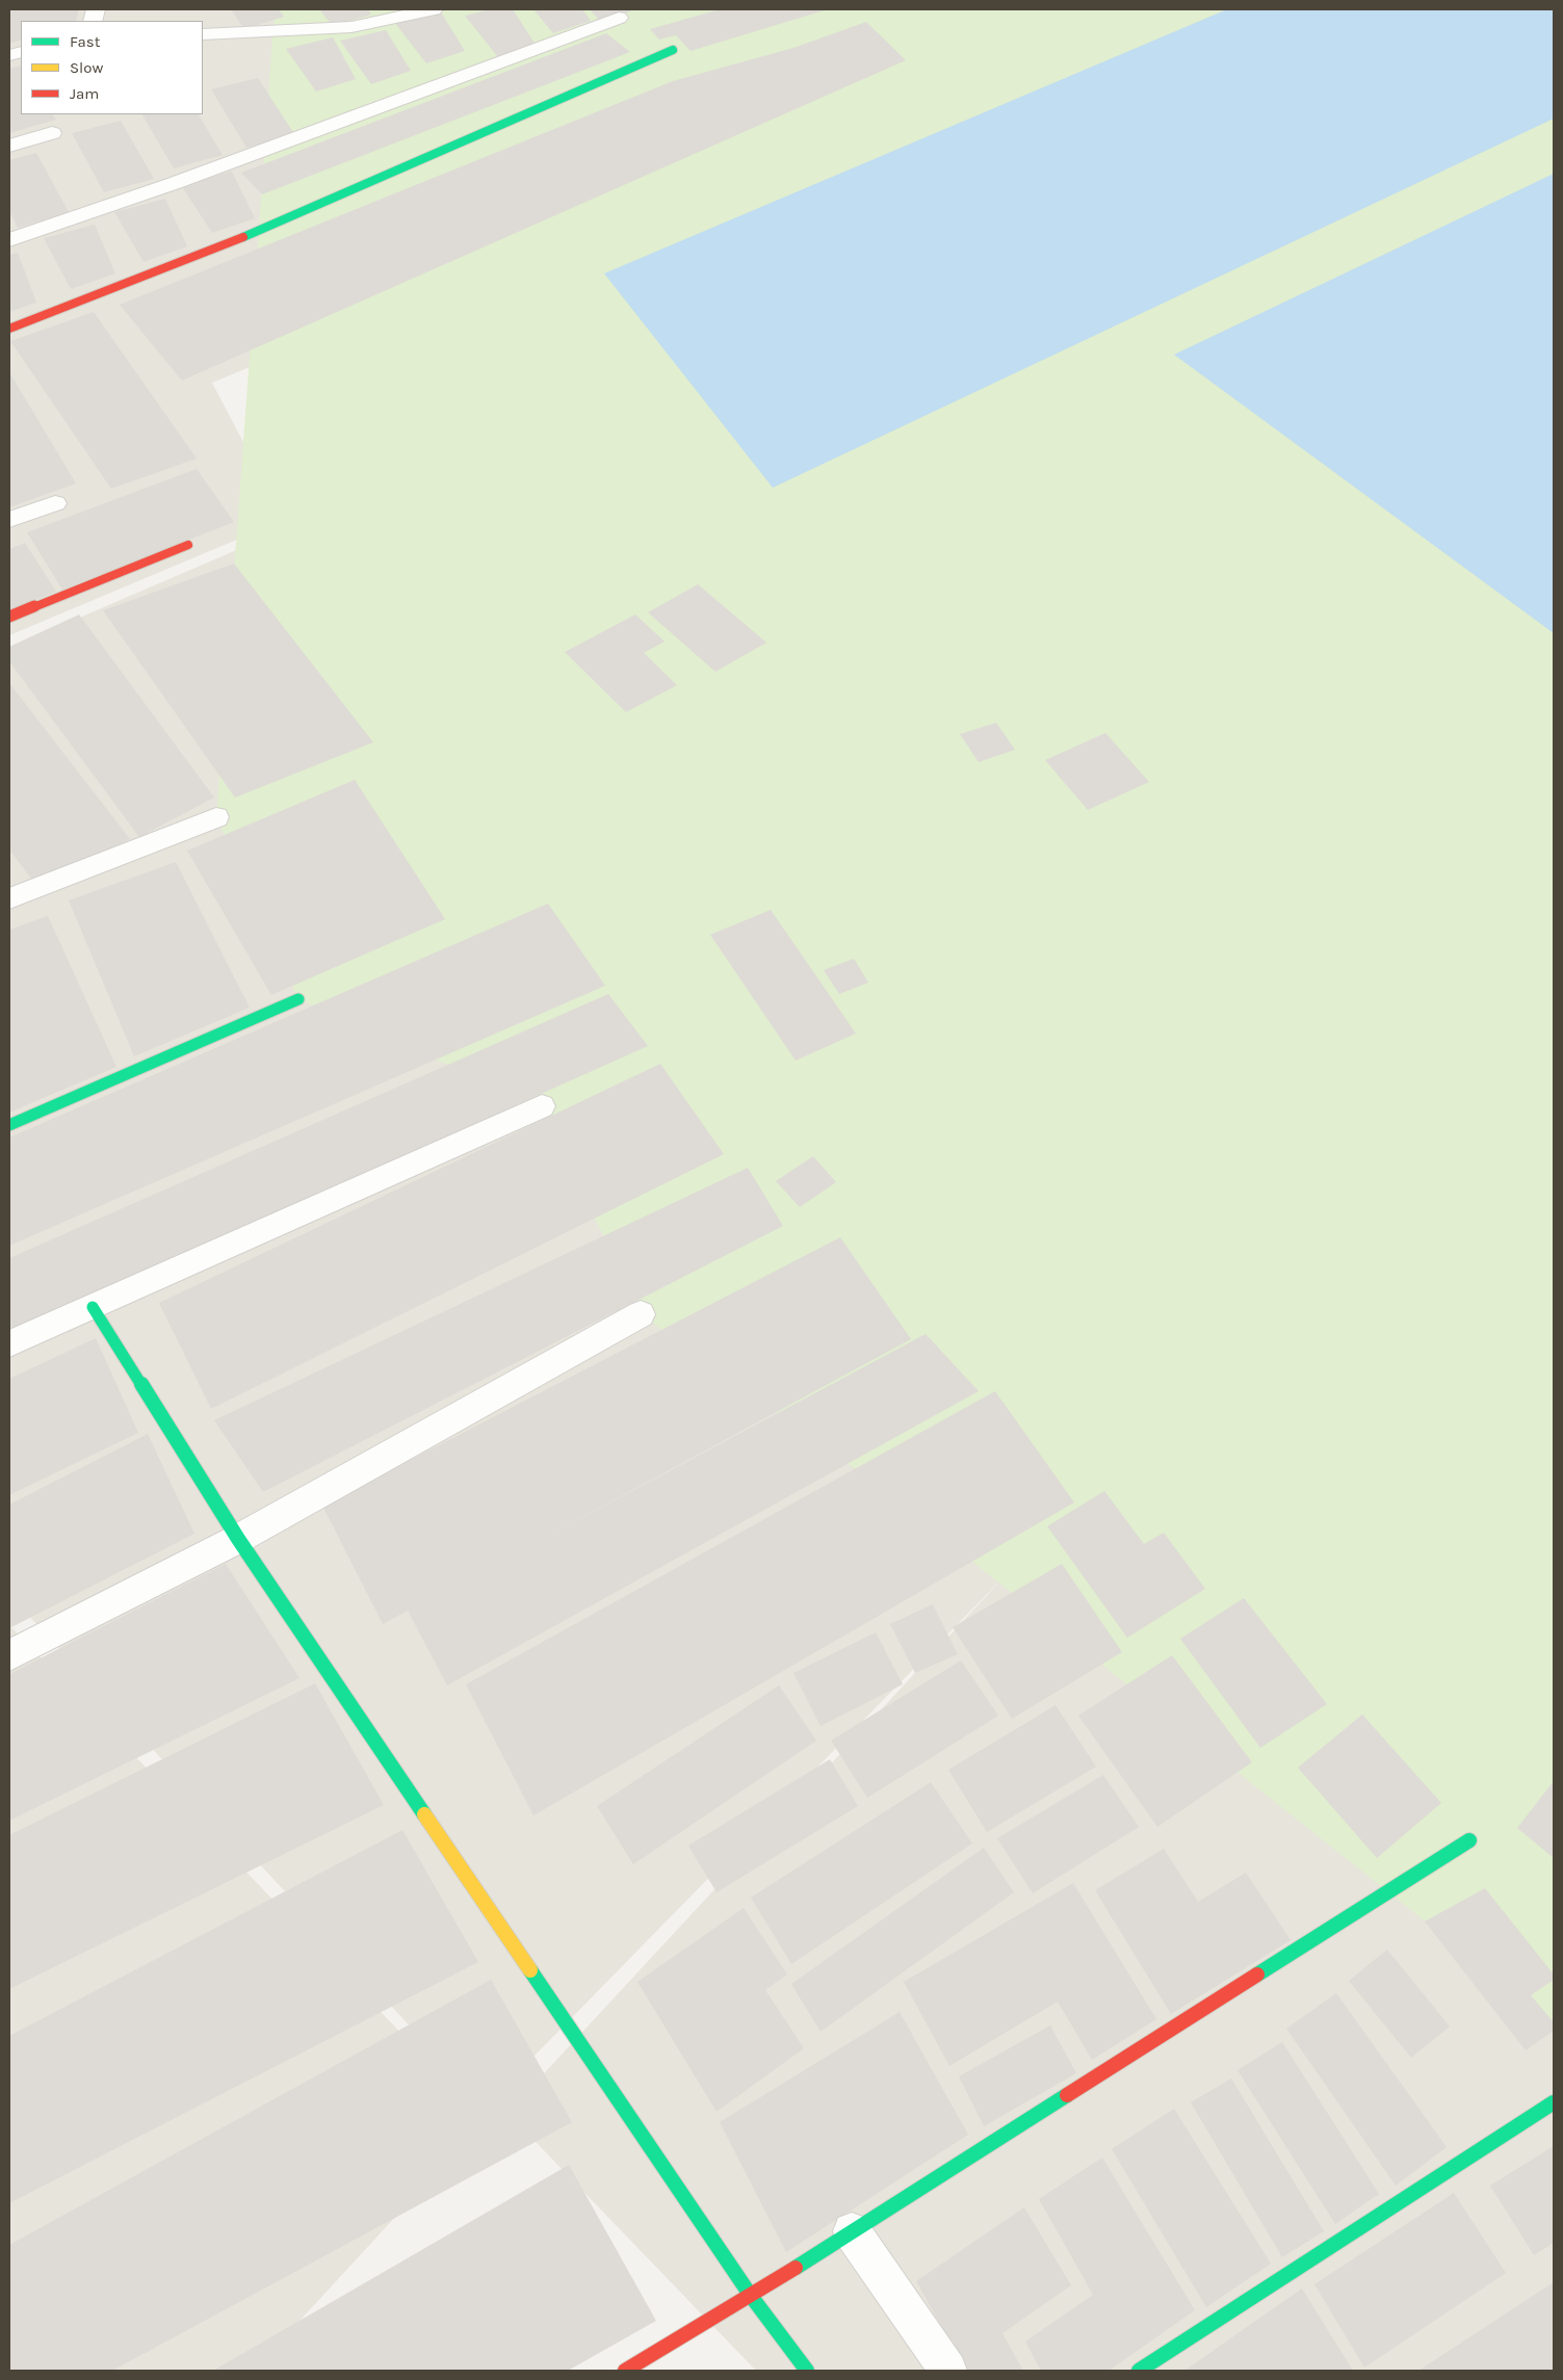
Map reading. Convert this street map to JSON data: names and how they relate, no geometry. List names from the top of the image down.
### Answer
{
  "legend": ["Fast", "Slow", "Jam"]
}
